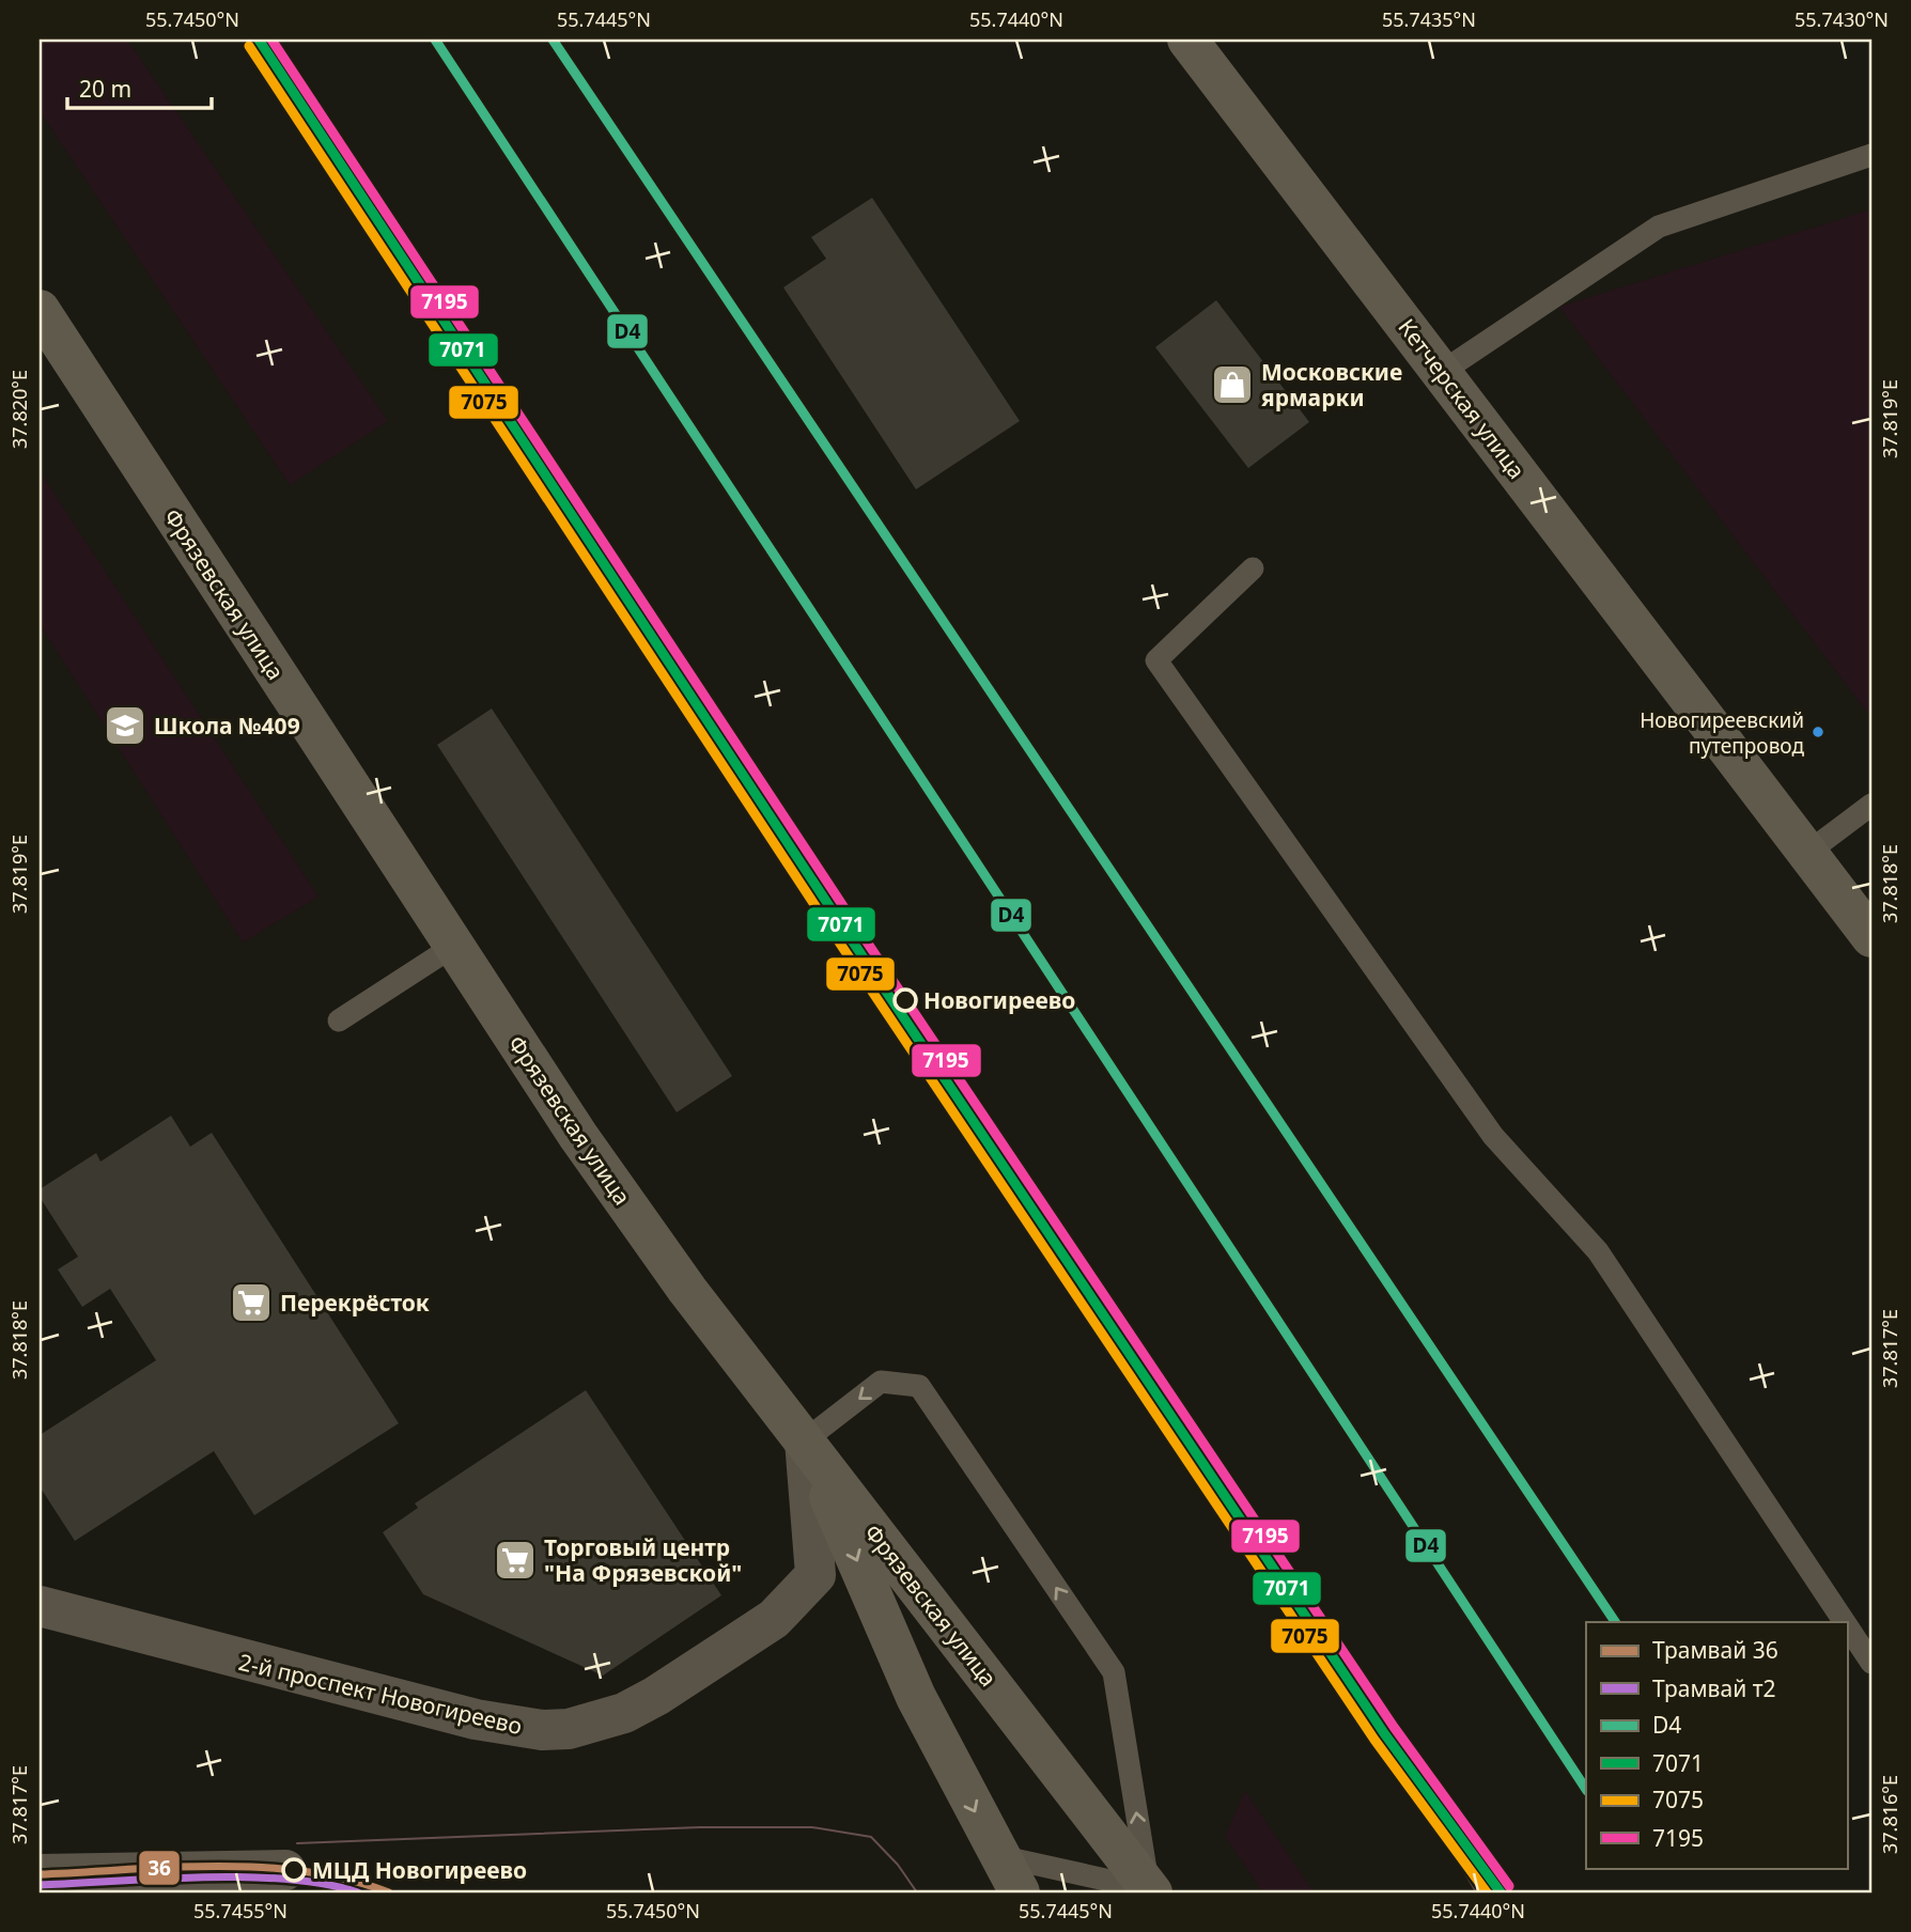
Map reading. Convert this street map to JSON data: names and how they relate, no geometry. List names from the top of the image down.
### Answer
{
  "streets": {
    "main road": ["Кетчерская улица", "Фрязевская улица"],
    "street": ["2-й проспект Новогиреево"]
  },
  "crossings": [
    ["Фрязевская улица", "2-й проспект Новогиреево"]
  ],
  "places": {
    "shop": ["Московские ярмарки"],
    "school or university": ["Школа №409"],
    "other": ["Новогиреевский путепровод", "Новогиреево", "МЦД Новогиреево"],
    "supermarket": ["Перекрёсток", "Торговый центр \"На Фрязевской\""]
  },
  "lines": [
    "transit line D4",
    "transit line 7071",
    "transit line 7195",
    "transit line 7075",
    "tram line 36",
    "tram line т2"
  ],
  "legend": [
    "Трамвай 36",
    "Трамвай т2",
    "D4",
    "7071",
    "7075",
    "7195"
  ],
  "scale_bar": "20 m",
  "coordinates": [
    "55.7450°N",
    "55.7445°N",
    "55.7440°N",
    "55.7435°N",
    "55.7430°N",
    "37.820°E",
    "37.819°E",
    "37.818°E",
    "37.817°E",
    "37.816°E",
    "55.7455°N"
  ]
}
